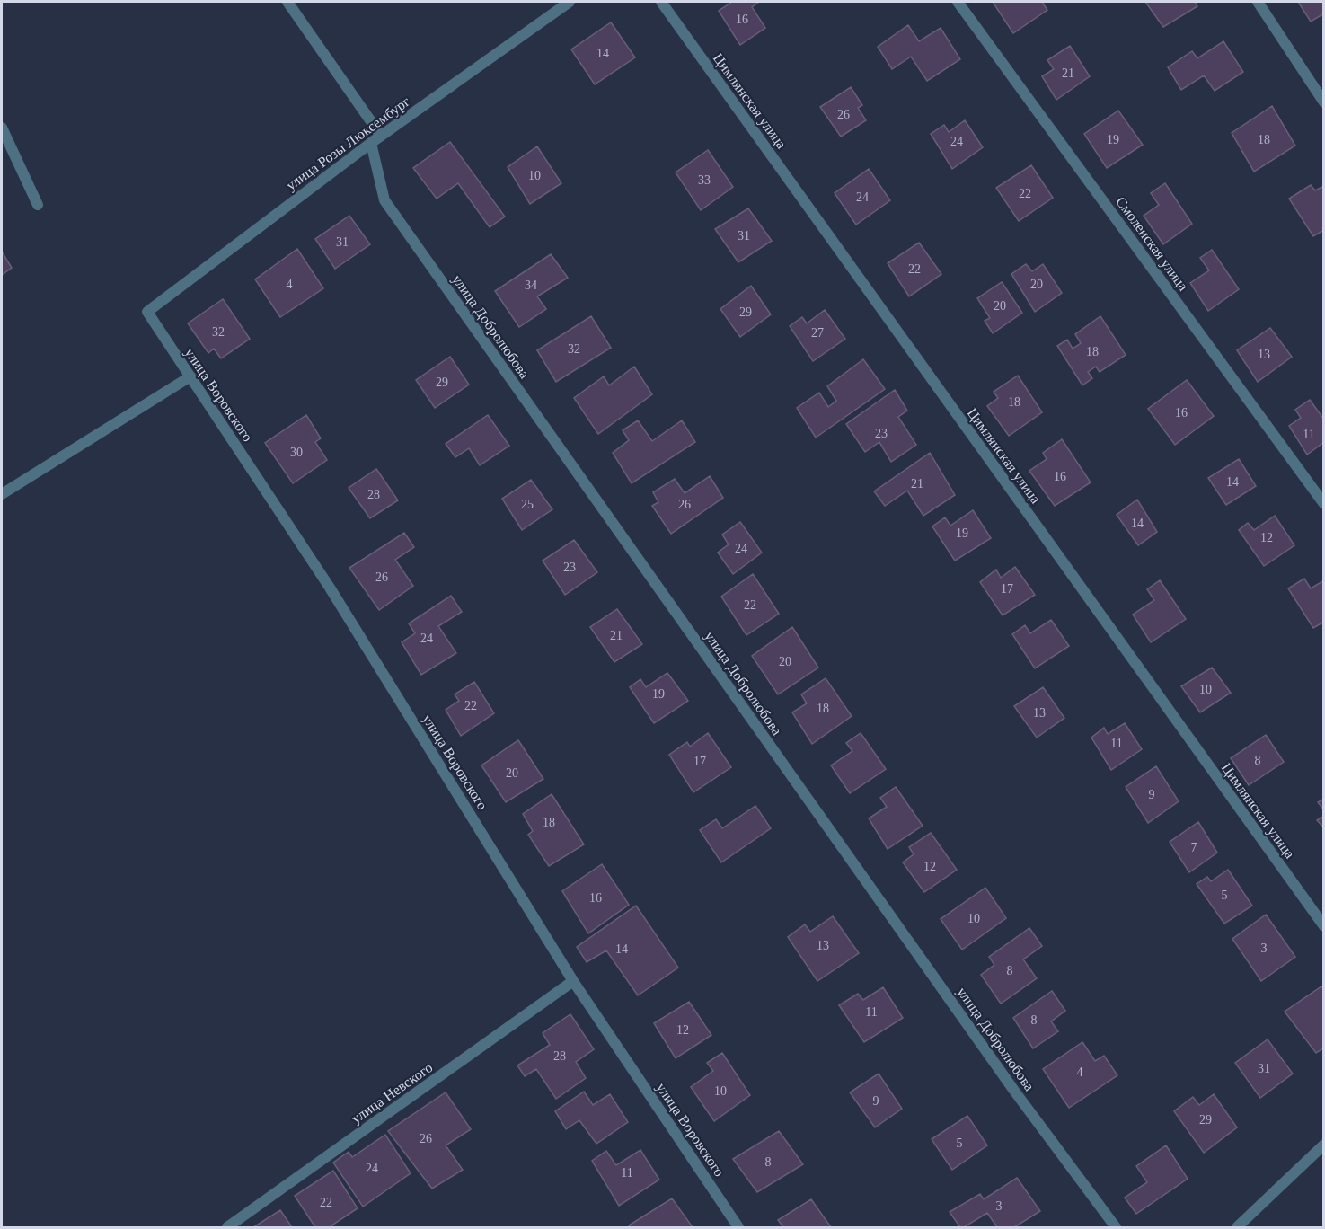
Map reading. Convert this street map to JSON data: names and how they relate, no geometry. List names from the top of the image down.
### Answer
{
  "streets": {
    "street": [
      "Цимлянская улица",
      "улица Розы Люксембург",
      "Смоленская улица",
      "улица Добролюбова",
      "улица Воровского",
      "улица Невского"
    ]
  },
  "crossings": [
    ["улица Розы Люксембург", "улица Добролюбова"],
    ["улица Розы Люксембург", "улица Воровского"],
    ["улица Воровского", "улица Невского"]
  ],
  "house_numbers": [
    "16",
    "14",
    "21",
    "26",
    "19",
    "18",
    "24",
    "10",
    "33",
    "22",
    "24",
    "31",
    "31",
    "22",
    "4",
    "20",
    "34",
    "20",
    "29",
    "32",
    "27",
    "32",
    "18",
    "13",
    "29",
    "18",
    "16",
    "23",
    "11",
    "30",
    "16",
    "14",
    "21",
    "28",
    "25",
    "26",
    "14",
    "19",
    "12",
    "24",
    "23",
    "26",
    "17",
    "22",
    "21",
    "24",
    "20",
    "10",
    "19",
    "22",
    "18",
    "13",
    "11",
    "8",
    "17",
    "20",
    "9",
    "18",
    "7",
    "12",
    "5",
    "16",
    "10",
    "13",
    "3",
    "14",
    "8",
    "11",
    "8",
    "12",
    "28",
    "31",
    "4",
    "10",
    "9",
    "29",
    "26",
    "5",
    "8",
    "24",
    "11",
    "22",
    "3"
  ]
}
